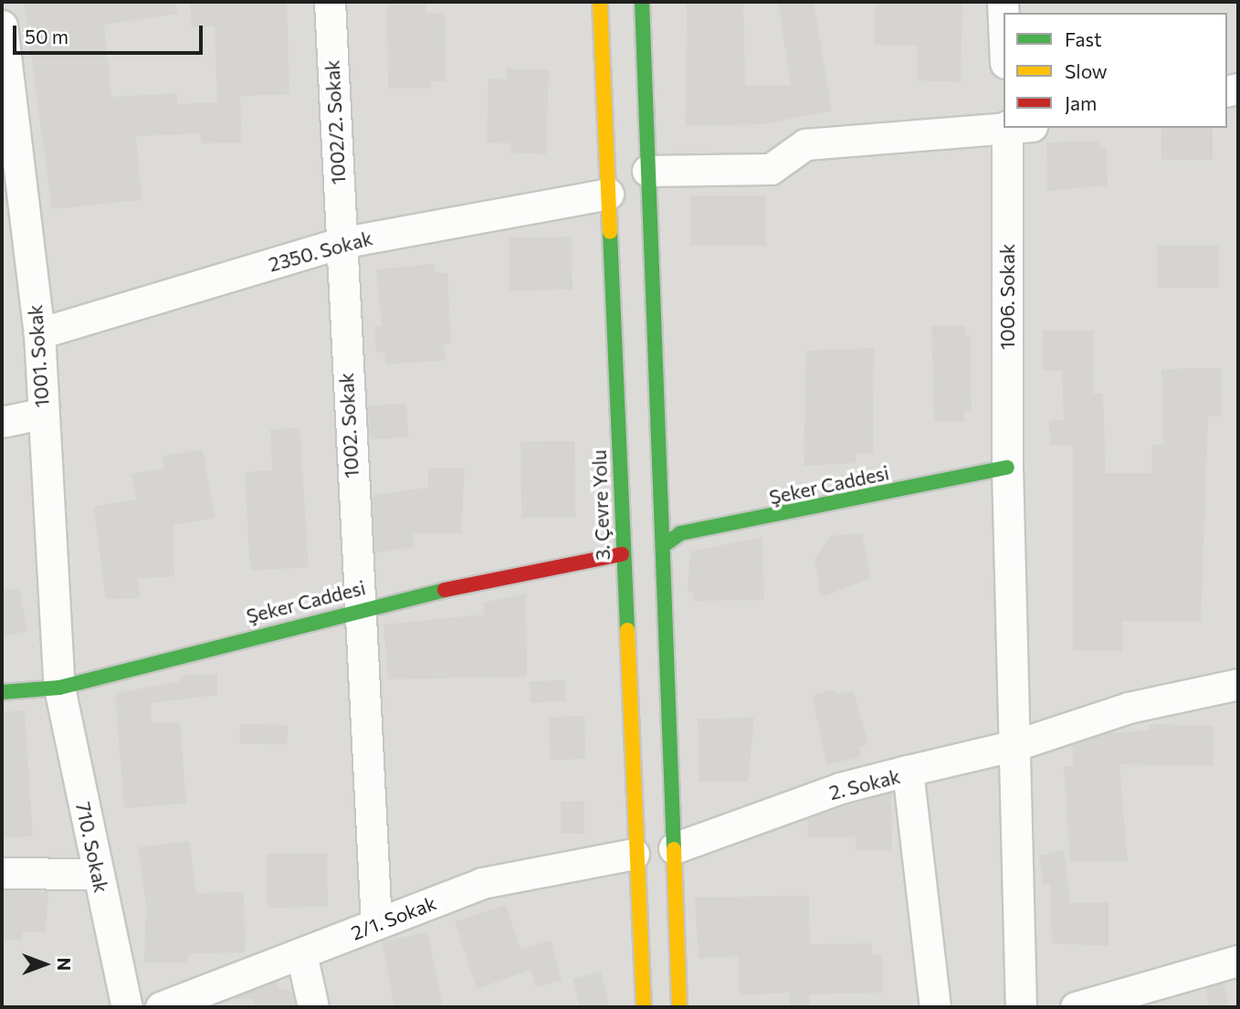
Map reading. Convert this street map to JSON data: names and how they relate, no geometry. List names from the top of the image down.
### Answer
{
  "streets": {
    "main road": ["Şeker Caddesi", "3. Çevre Yolu"],
    "street": [
      "1002/2. Sokak",
      "2350. Sokak",
      "1006. Sokak",
      "1001. Sokak",
      "1002. Sokak",
      "2. Sokak",
      "710. Sokak",
      "2/1. Sokak"
    ]
  },
  "crossings": [
    ["1002/2. Sokak", "2350. Sokak"],
    ["1002/2. Sokak", "1002. Sokak"],
    ["2350. Sokak", "1001. Sokak"],
    ["2350. Sokak", "1002. Sokak"],
    ["2350. Sokak", "3. Çevre Yolu"],
    ["1006. Sokak", "Şeker Caddesi"],
    ["1001. Sokak", "Şeker Caddesi"],
    ["1001. Sokak", "710. Sokak"],
    ["1002. Sokak", "Şeker Caddesi"],
    ["1002. Sokak", "2/1. Sokak"],
    ["Şeker Caddesi", "3. Çevre Yolu"],
    ["Şeker Caddesi", "710. Sokak"],
    ["3. Çevre Yolu", "2/1. Sokak"]
  ],
  "legend": ["Fast", "Slow", "Jam"],
  "scale_bar": "50 m",
  "north": "right"
}
